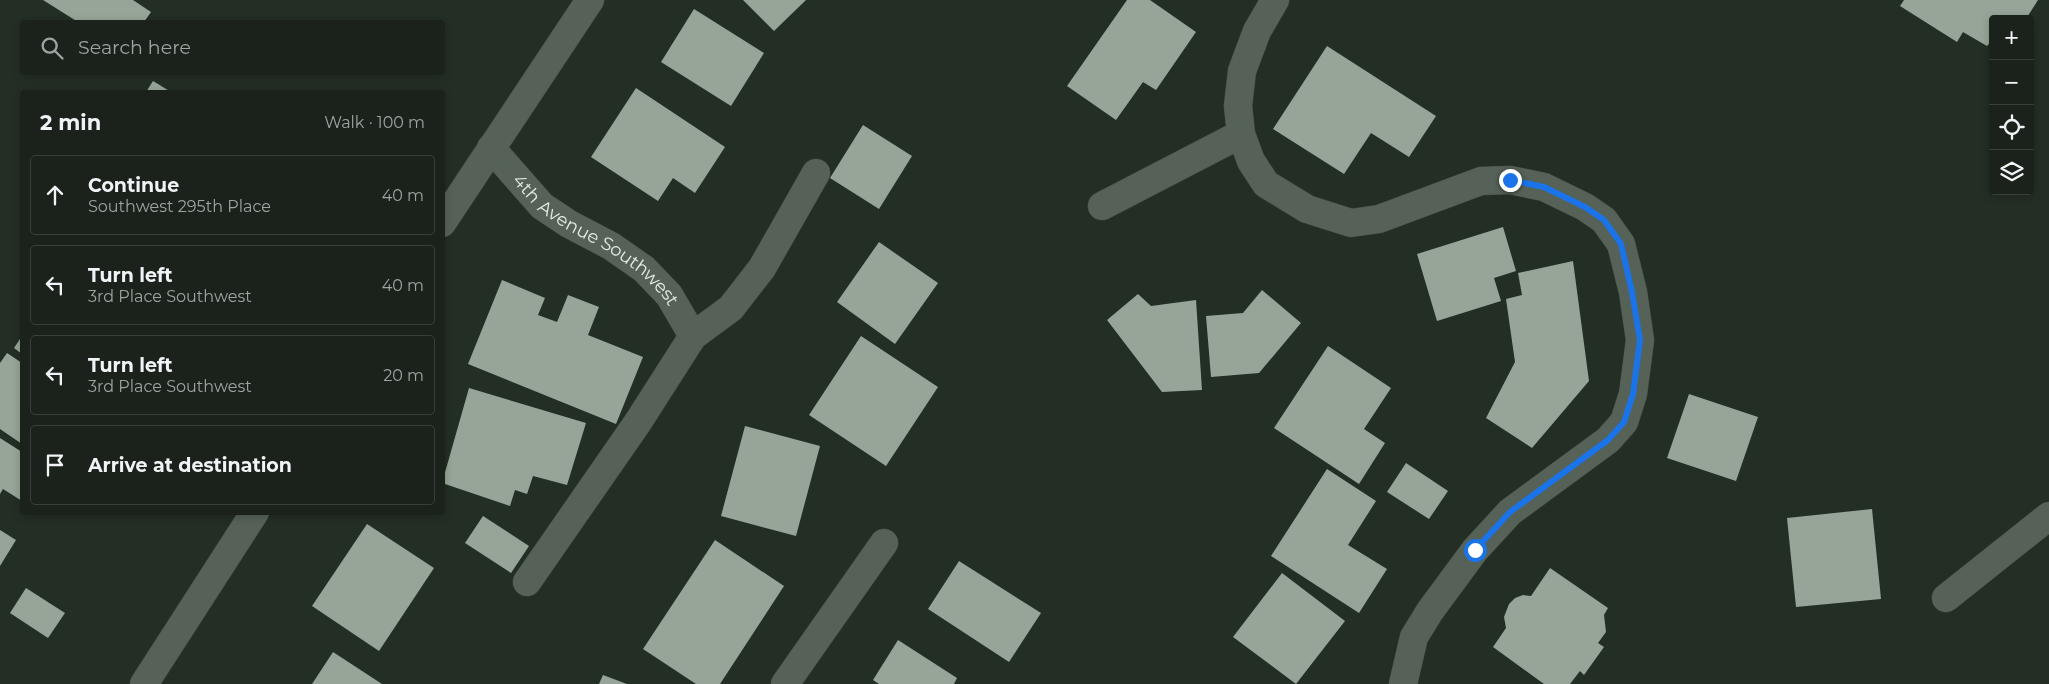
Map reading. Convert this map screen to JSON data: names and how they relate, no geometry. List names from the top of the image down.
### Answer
{
  "streets": {
    "street": ["4th Avenue Southwest"]
  },
  "page": {
    "map_buttons": ["+", "−"],
    "search": "Search here",
    "heading": ["2 min", "Walk · 100 m"],
    "list": [
      ["Continue", "Southwest 295th Place", "40 m"],
      ["Turn left", "3rd Place Southwest", "40 m"],
      ["Turn left", "3rd Place Southwest", "20 m"],
      "Arrive at destination"
    ]
  }
}
